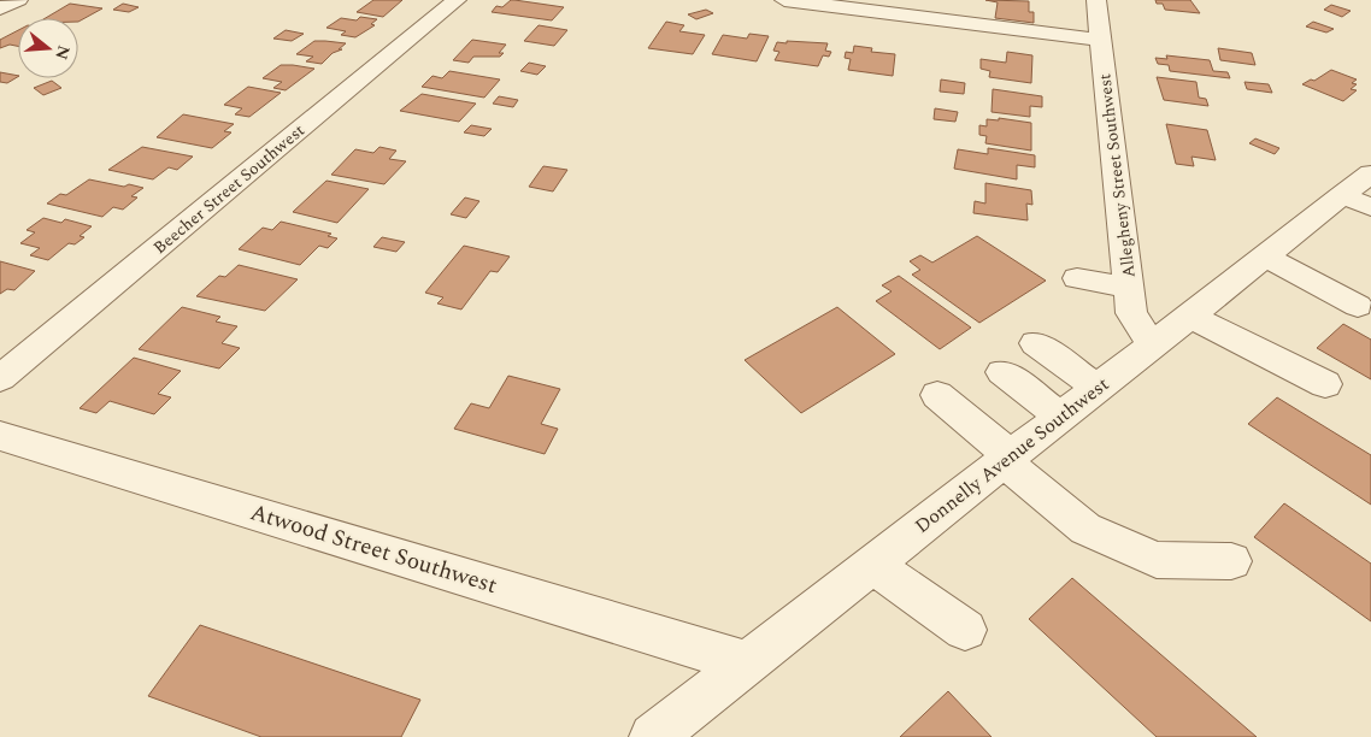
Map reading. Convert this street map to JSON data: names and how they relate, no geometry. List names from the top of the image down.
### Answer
{
  "streets": {
    "street": [
      "Allegheny Street Southwest",
      "Beecher Street Southwest",
      "Donnelly Avenue Southwest",
      "Atwood Street Southwest"
    ]
  },
  "crossings": [
    ["Allegheny Street Southwest", "Donnelly Avenue Southwest"],
    ["Donnelly Avenue Southwest", "Atwood Street Southwest"]
  ],
  "north": "right"
}
